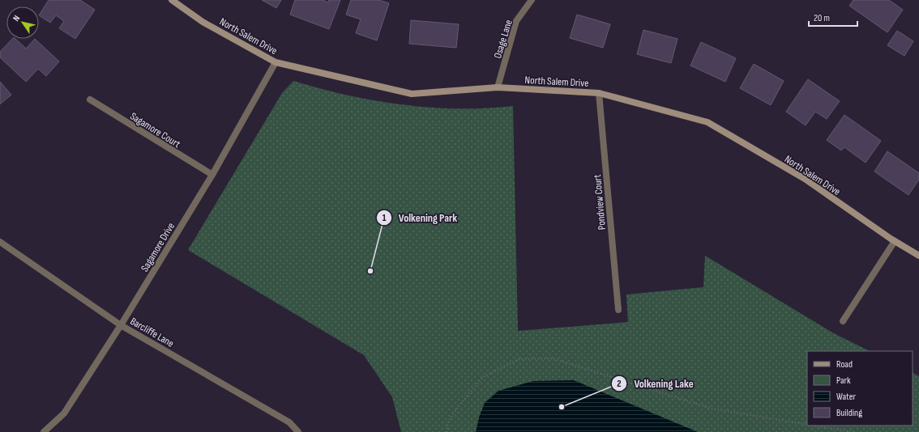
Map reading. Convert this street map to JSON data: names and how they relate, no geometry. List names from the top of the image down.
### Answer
{
  "streets": {
    "street": [
      "North Salem Drive",
      "Osage Lane",
      "Sagamore Court",
      "Pondview Court",
      "Sagamore Drive",
      "Barcliffe Lane"
    ]
  },
  "crossings": [
    ["North Salem Drive", "Osage Lane"],
    ["North Salem Drive", "Pondview Court"],
    ["North Salem Drive", "Sagamore Drive"],
    ["Sagamore Court", "Sagamore Drive"],
    ["Sagamore Drive", "Barcliffe Lane"]
  ],
  "places": ["Volkening Park", "Volkening Lake"],
  "legend": [
    "Road",
    "Park",
    "Water",
    "Building"
  ],
  "scale_bar": "20 m",
  "north": "top left"
}
